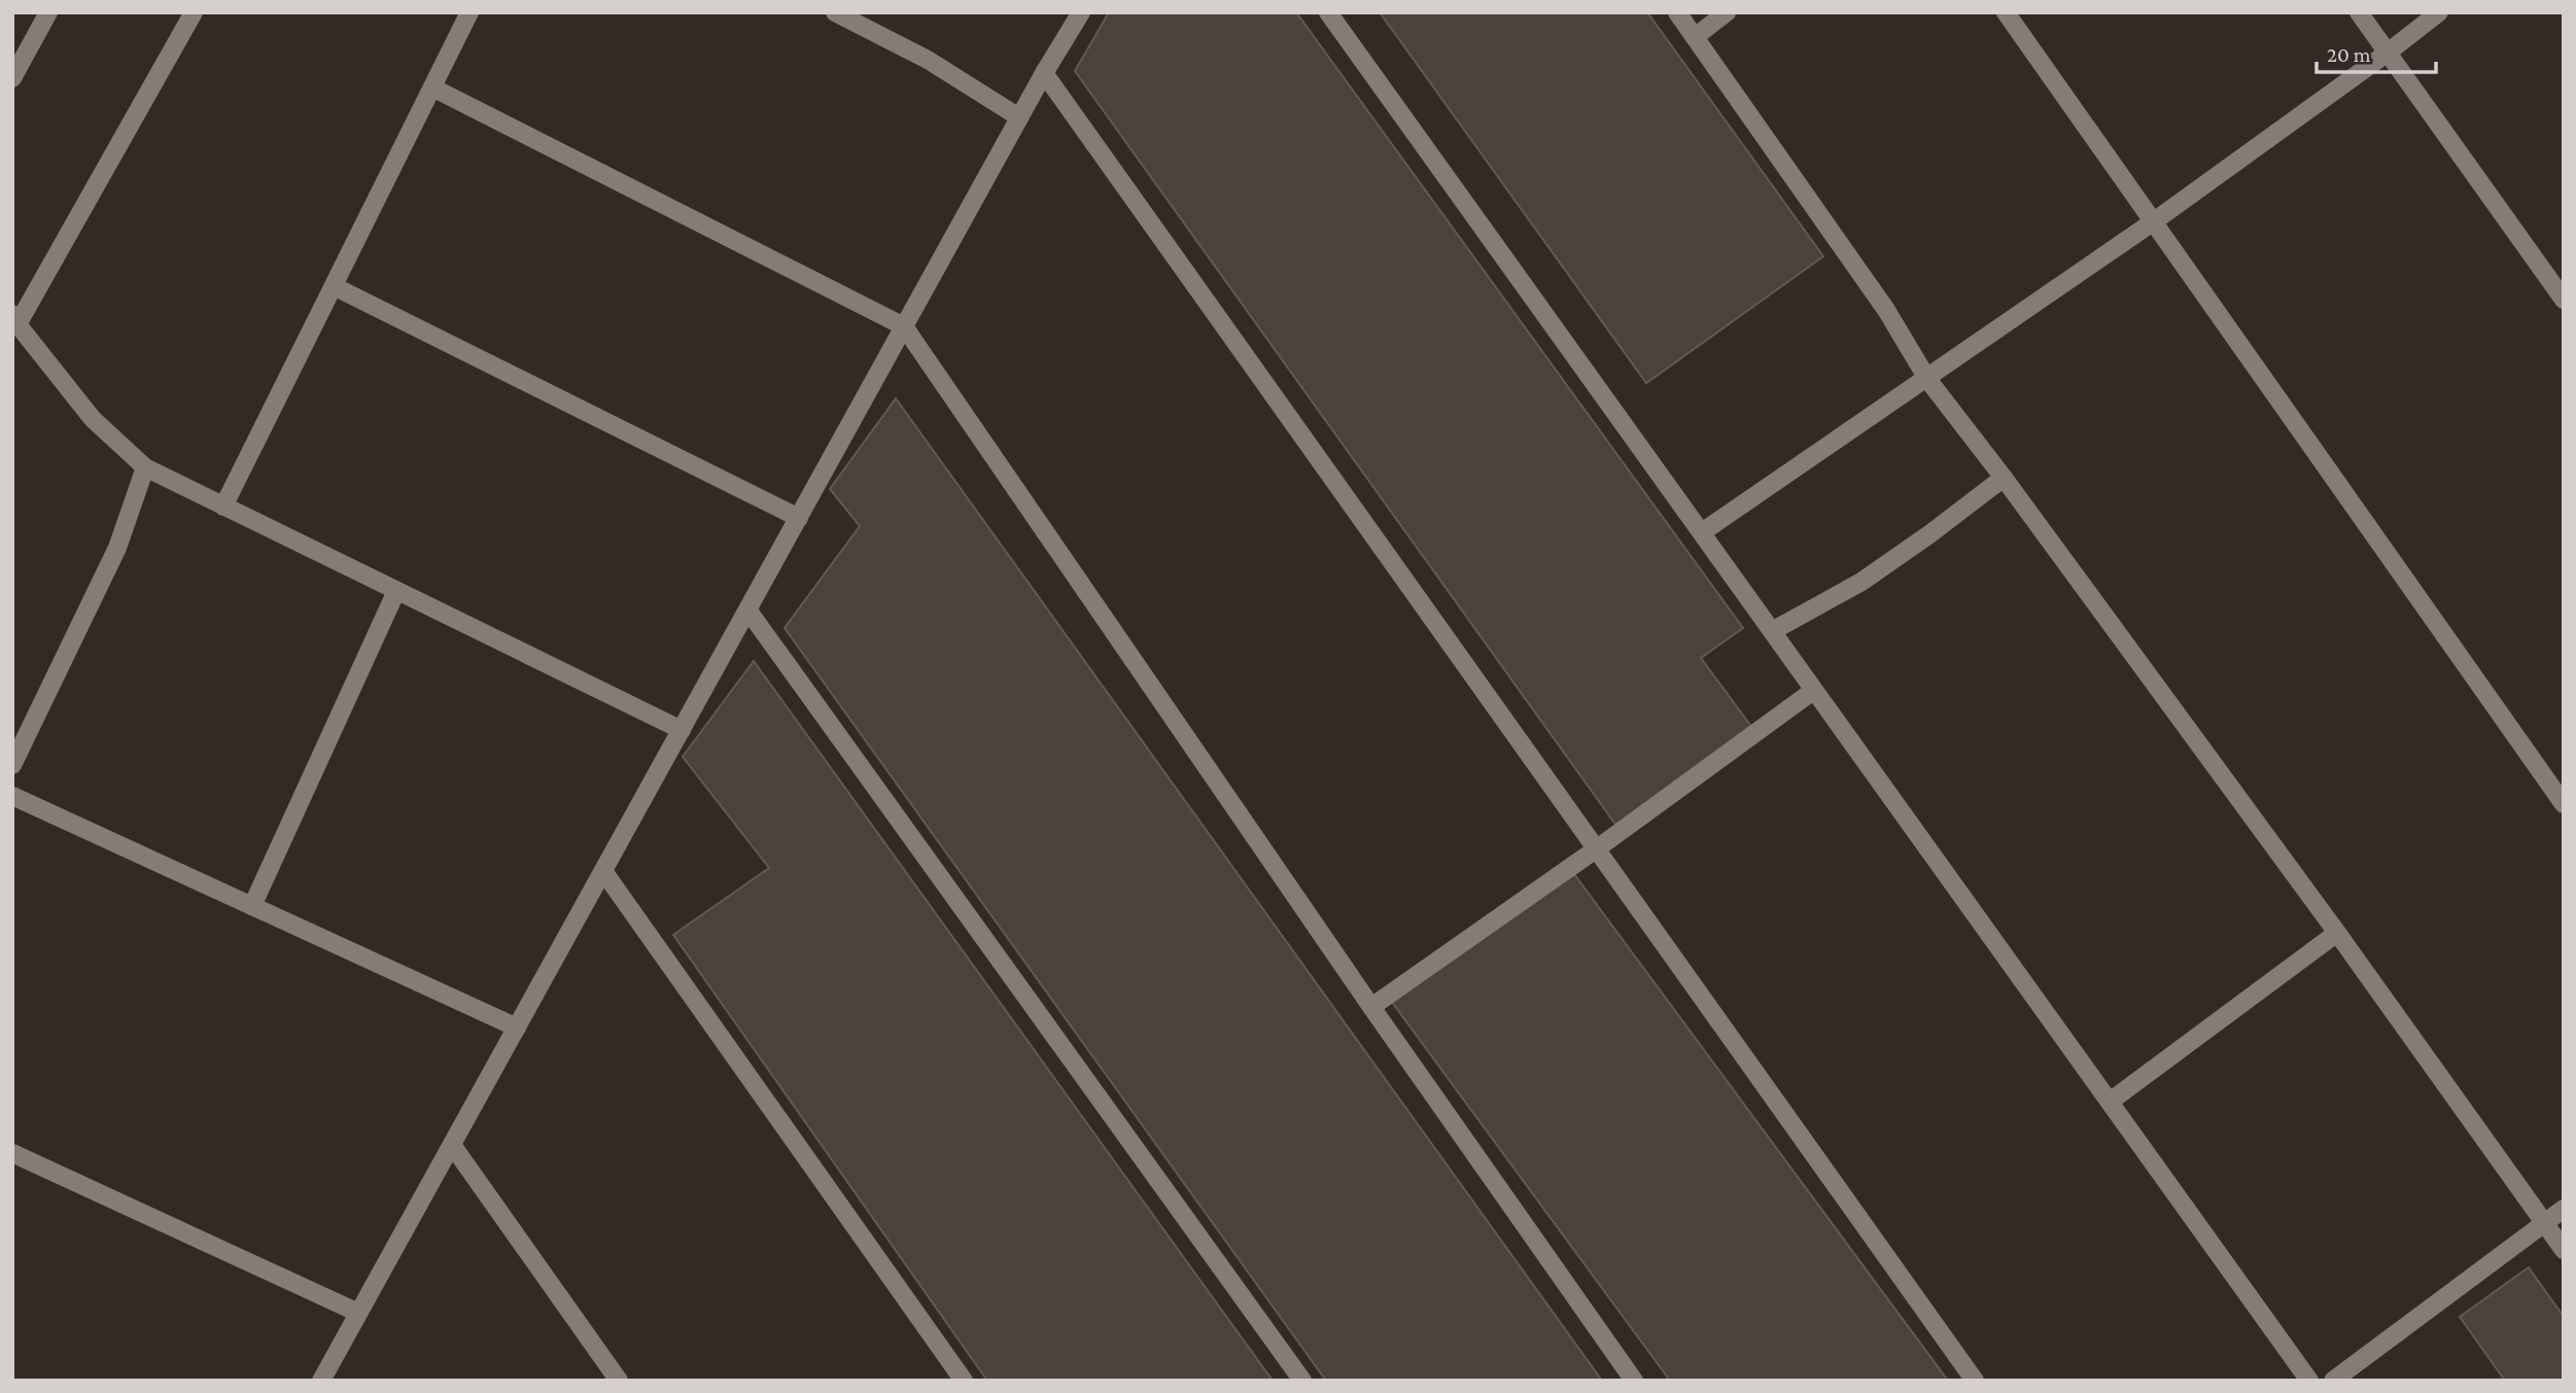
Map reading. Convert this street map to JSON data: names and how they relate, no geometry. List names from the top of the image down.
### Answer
{
  "scale_bar": "20 m"
}
